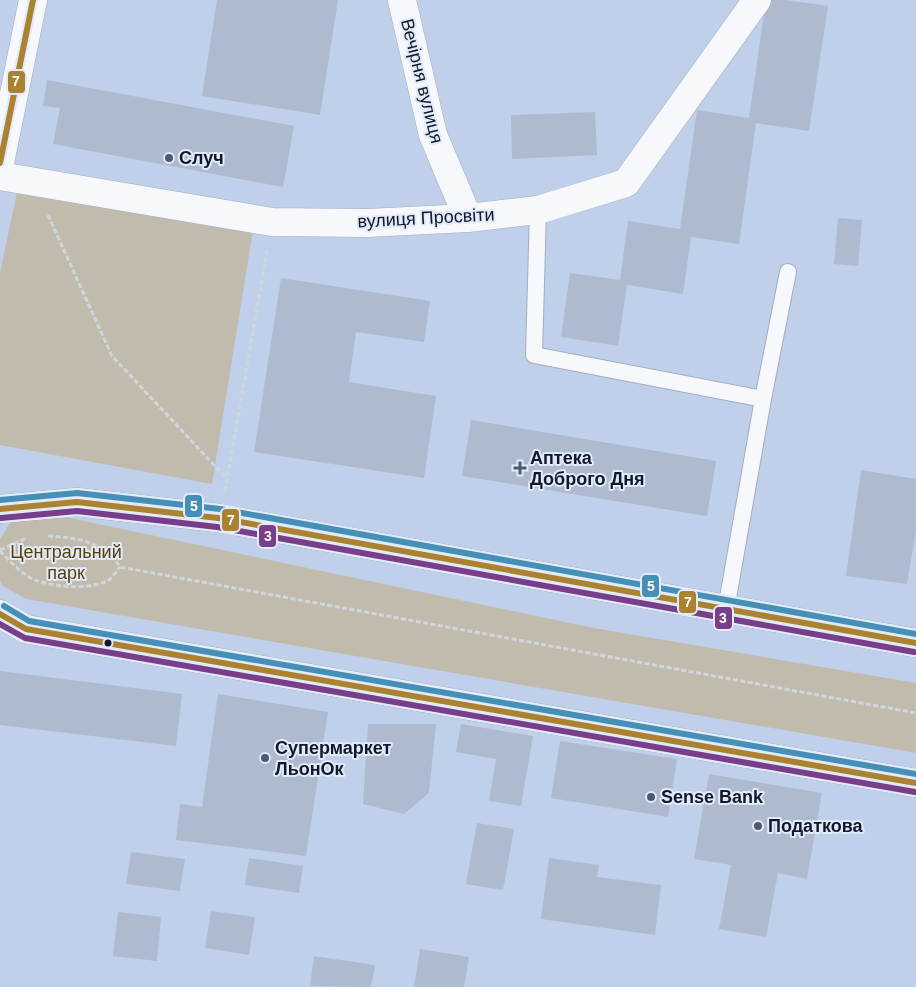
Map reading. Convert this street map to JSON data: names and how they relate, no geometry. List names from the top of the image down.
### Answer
{
  "streets": {
    "street": ["Вечірня вулиця", "вулиця Просвіти"]
  },
  "crossings": [
    ["Вечірня вулиця", "вулиця Просвіти"]
  ],
  "parks": ["Центральний парк"],
  "places": {
    "other": [
      "Случ",
      "Супермаркет ЛьонОк",
      "Sense Bank",
      "Податкова"
    ],
    "health": ["Аптека Доброго Дня"]
  },
  "lines": ["transit line 7", "transit line 5", "transit line 3"]
}
